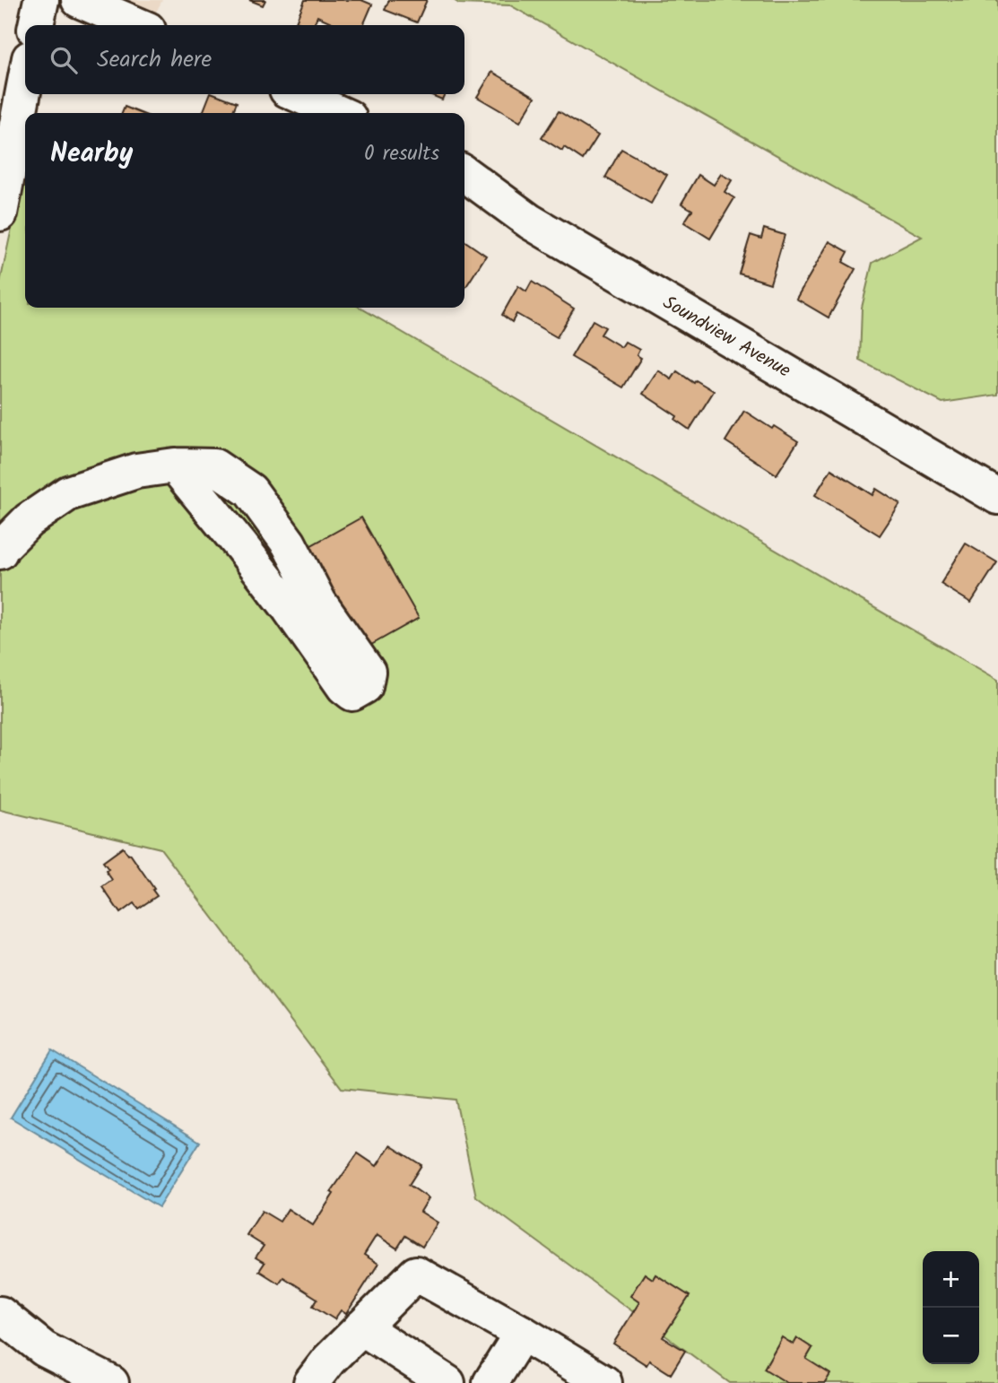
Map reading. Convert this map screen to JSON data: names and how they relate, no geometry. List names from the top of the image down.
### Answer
{
  "streets": {
    "street": ["Soundview Avenue"]
  },
  "page": {
    "search": "Search here",
    "heading": ["Nearby", "0 results"],
    "map_buttons": ["+", "−"]
  }
}
